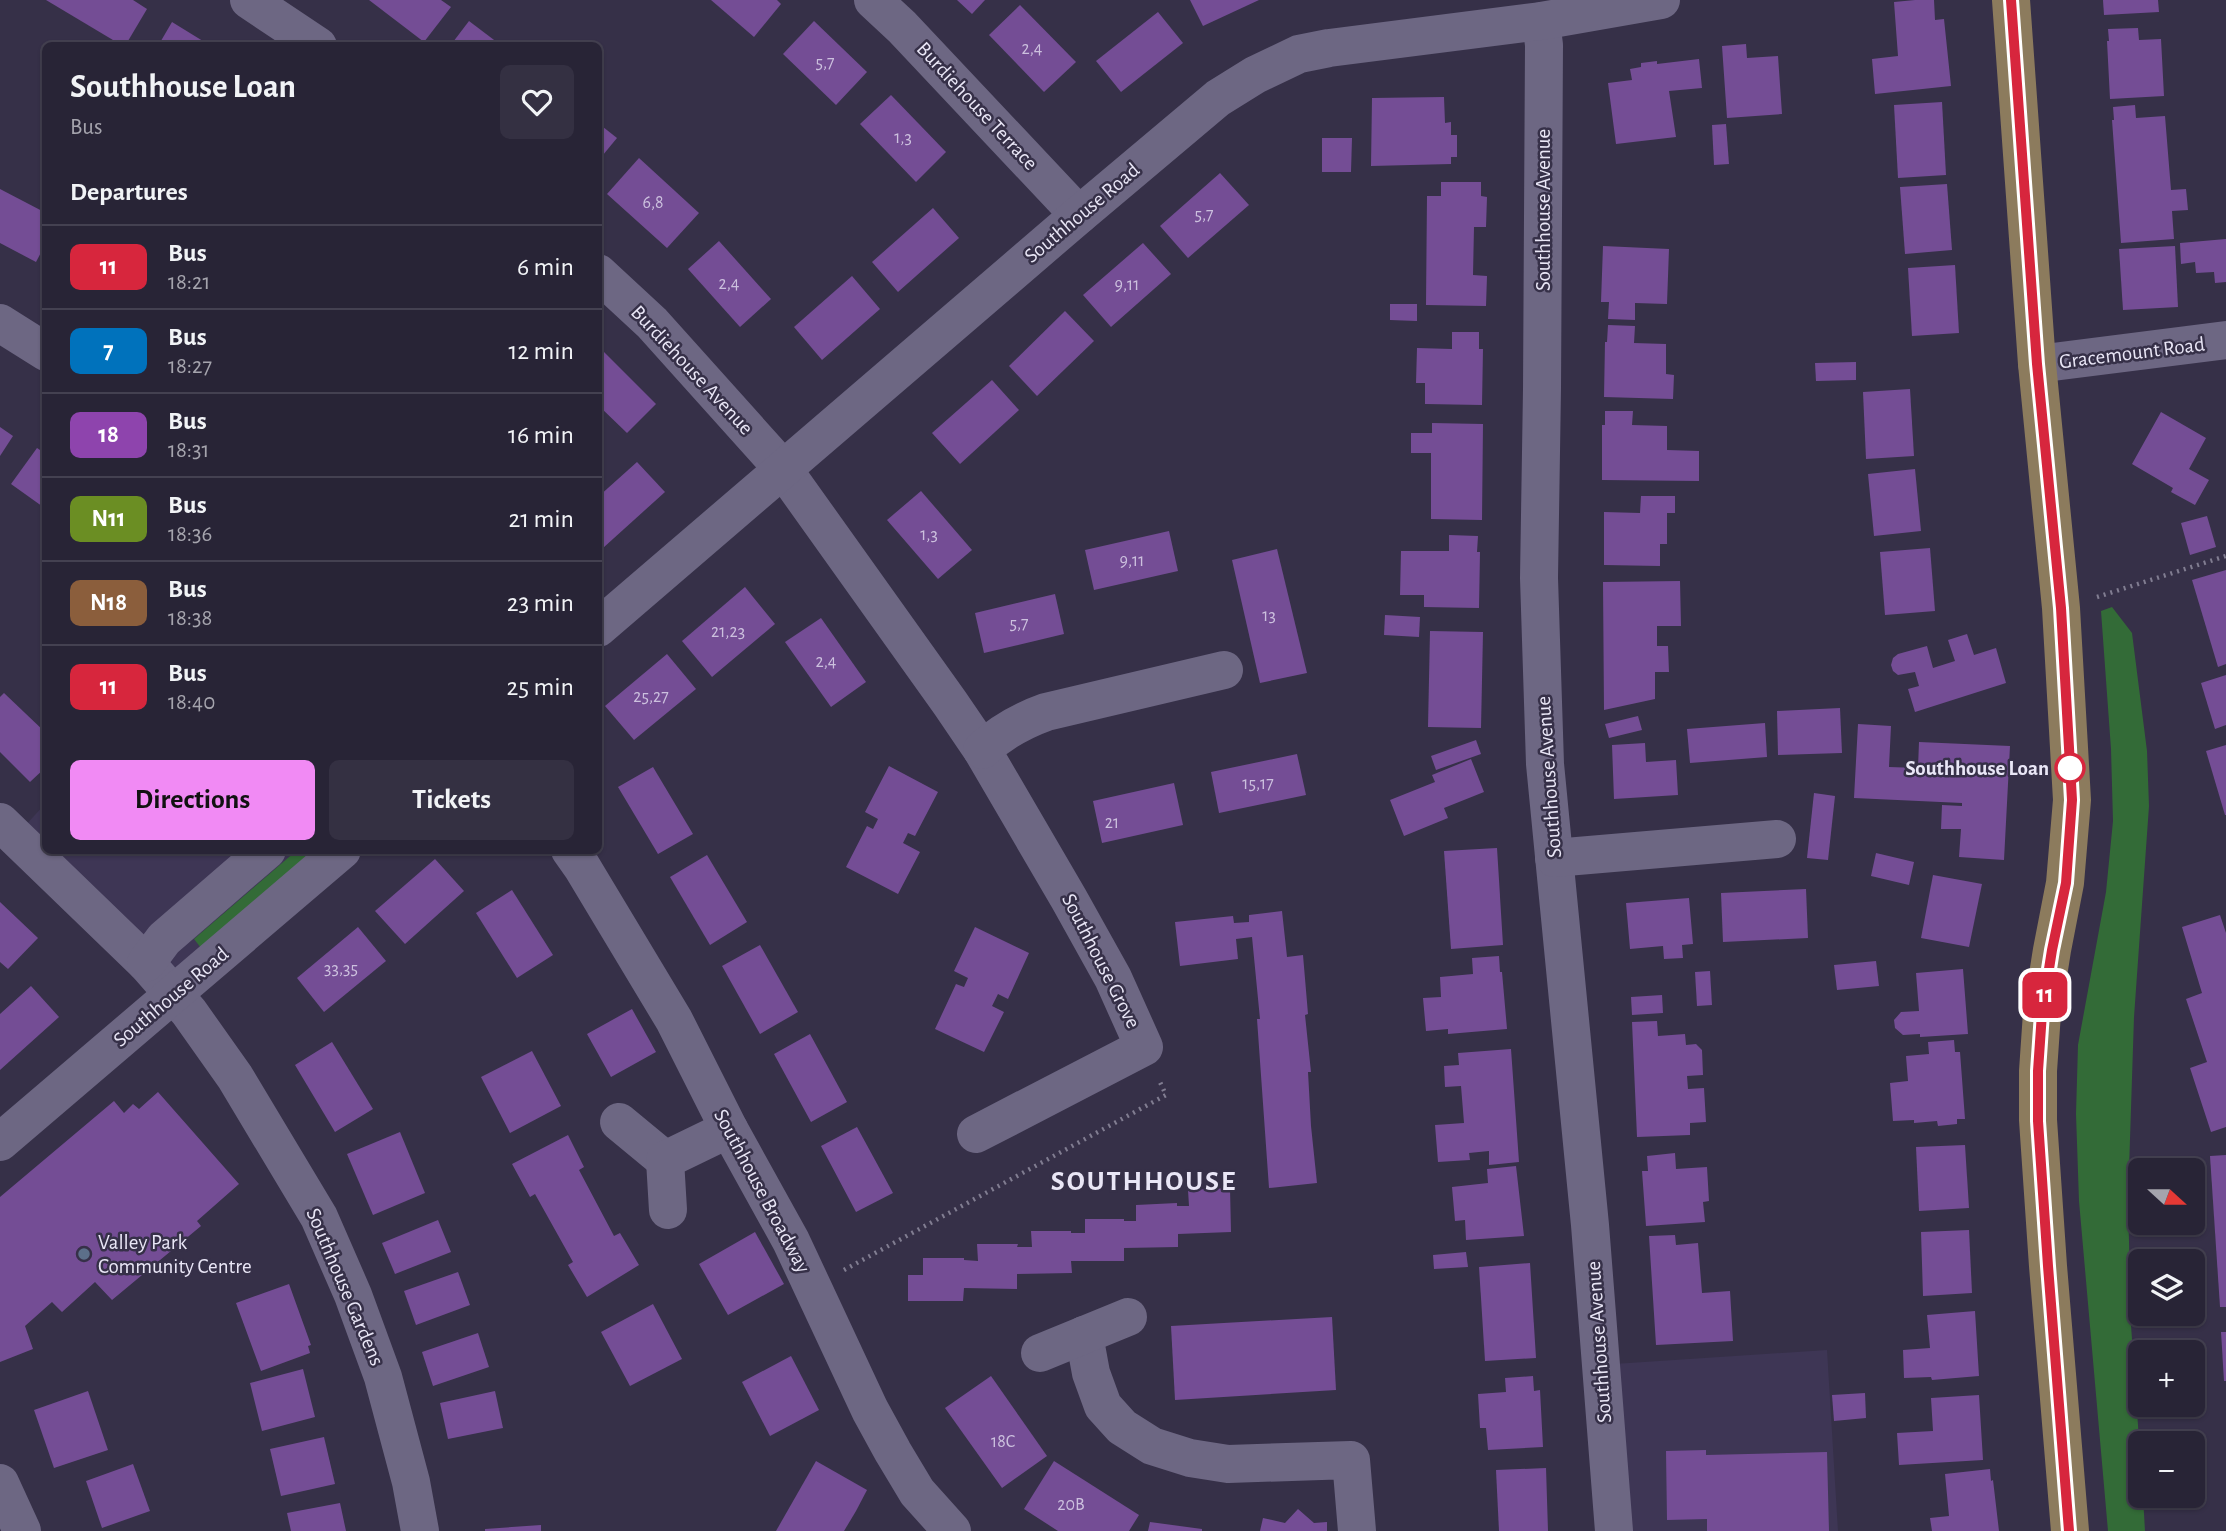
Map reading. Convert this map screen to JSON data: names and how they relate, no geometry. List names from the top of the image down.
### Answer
{
  "streets": {
    "street": [
      "Burdiehouse Terrace",
      "Southhouse Avenue",
      "Southhouse Road",
      "Gracemount Road",
      "Burdiehouse Avenue",
      "Southhouse Grove",
      "Southhouse Broadway",
      "Southhouse Gardens"
    ]
  },
  "crossings": [
    ["Burdiehouse Terrace", "Southhouse Road"],
    ["Southhouse Avenue", "Southhouse Road"],
    ["Southhouse Road", "Burdiehouse Avenue"],
    ["Southhouse Road", "Southhouse Grove"],
    ["Southhouse Road", "Southhouse Gardens"],
    ["Burdiehouse Avenue", "Southhouse Grove"]
  ],
  "districts": ["SOUTHHOUSE"],
  "places": ["Southhouse Loan", "Valley Park Community Centre"],
  "lines": ["bus line 11"],
  "house_numbers": [
    "2,4",
    "5,7",
    "1,3",
    "6,8",
    "5,7",
    "2,4",
    "9,11",
    "1,3",
    "9,11",
    "13",
    "5,7",
    "21,23",
    "2,4",
    "25,27",
    "15,17",
    "21",
    "33,35",
    "18C",
    "20B"
  ],
  "north": "right",
  "page": {
    "on_map": "11",
    "heading": [
      ["Southhouse Loan", "Bus"],
      "Departures"
    ],
    "list": [
      {
        "mark": "11",
        "name": "Bus",
        "note": "18:21",
        "value": "6 min"
      },
      {
        "mark": "7",
        "name": "Bus",
        "note": "18:27",
        "value": "12 min"
      },
      {
        "mark": "18",
        "name": "Bus",
        "note": "18:31",
        "value": "16 min"
      },
      {
        "mark": "N11",
        "name": "Bus",
        "note": "18:36",
        "value": "21 min"
      },
      {
        "mark": "N18",
        "name": "Bus",
        "note": "18:38",
        "value": "23 min"
      },
      {
        "mark": "11",
        "name": "Bus",
        "note": "18:40",
        "value": "25 min"
      }
    ],
    "buttons": ["Directions", "Tickets"],
    "map_buttons": ["+", "−"]
  }
}
